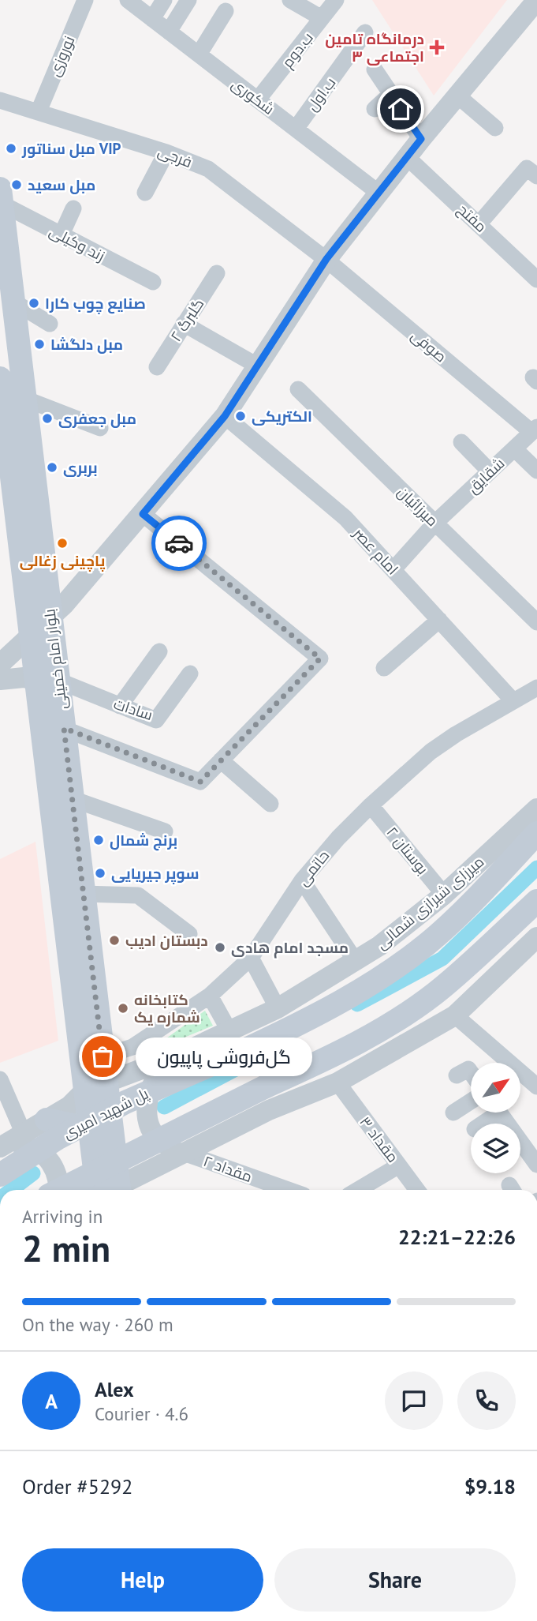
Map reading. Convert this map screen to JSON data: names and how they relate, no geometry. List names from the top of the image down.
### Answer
{
  "streets": {
    "main road": ["بلوار امام خمینی", "میرزای شیرازی شمالی", "پل شهید امیری"],
    "street": [
      "ب.دوم",
      "نوروزی",
      "ب.اول",
      "شکوری",
      "فرجی",
      "مفتح",
      "زند وکیلی",
      "گلبرگ ۲",
      "صوفی",
      "شقایق",
      "میرزائیان",
      "امام عصر",
      "سادات",
      "بوستان ۲",
      "حاتمی",
      "مقداد ۳",
      "مقداد ۲"
    ]
  },
  "crossings": [
    ["ب.دوم", "شکوری"],
    ["نوروزی", "فرجی"],
    ["ب.اول", "شکوری"],
    ["فرجی", "صوفی"],
    ["زند وکیلی", "بلوار امام خمینی"],
    ["صوفی", "شقایق"],
    ["شقایق", "میرزائیان"],
    ["شقایق", "امام عصر"],
    ["امام عصر", "حاتمی"],
    ["بلوار امام خمینی", "سادات"],
    ["بلوار امام خمینی", "حاتمی"],
    ["بلوار امام خمینی", "میرزای شیرازی شمالی"],
    ["بوستان ۲", "حاتمی"],
    ["بوستان ۲", "میرزای شیرازی شمالی"],
    ["میرزای شیرازی شمالی", "پل شهید امیری"]
  ],
  "places": {
    "health": ["درمانگاه تامین اجتماعی ۳"],
    "other": [
      "مبل سناتور VIP",
      "مبل سعید",
      "صنایع چوب کارا",
      "مبل دلگشا",
      "الکتریکی",
      "مبل جعفری",
      "بربری",
      "پاچینی زغالی",
      "برنج شمال",
      "سوپر جیریایی",
      "دبستان ادیب",
      "مسجد امام هادی",
      "کتابخانه شماره یک",
      "گل‌فروشی پاپیون"
    ]
  },
  "north": "top right",
  "page": {
    "bubble": "گل‌فروشی پاپیون",
    "heading": ["2 min", "Arriving in", "22:21–22:26"],
    "panel": [
      "Alex",
      "Courier · 4.6",
      "Order #5292",
      "$9.18"
    ],
    "bar": "On the way · 260 m",
    "round": "A",
    "buttons": ["Help", "Share"]
  }
}
